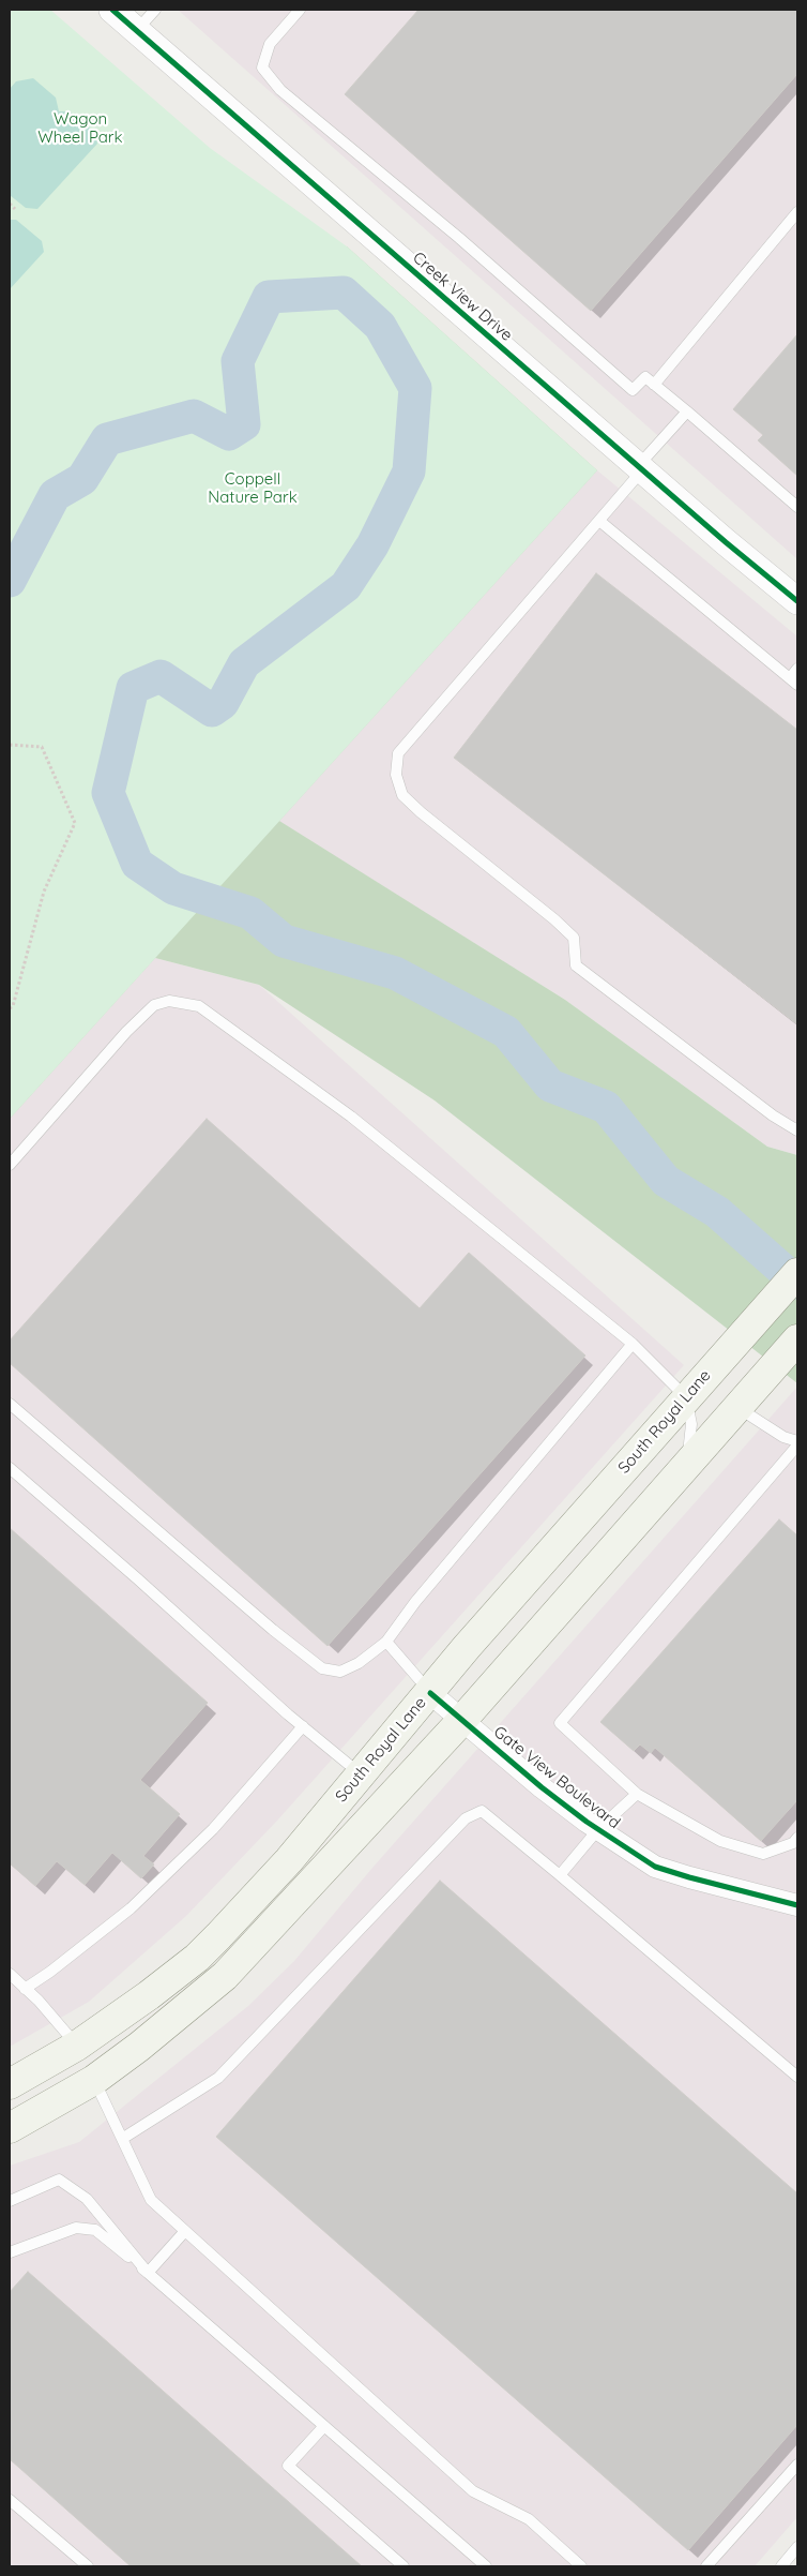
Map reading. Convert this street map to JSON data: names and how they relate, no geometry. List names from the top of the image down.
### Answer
{
  "streets": {
    "main road": ["South Royal Lane"],
    "street": ["Creek View Drive", "Gate View Boulevard"]
  },
  "crossings": [
    ["South Royal Lane", "Gate View Boulevard"]
  ],
  "parks": ["Wagon Wheel Park", "Coppell Nature Park"]
}
